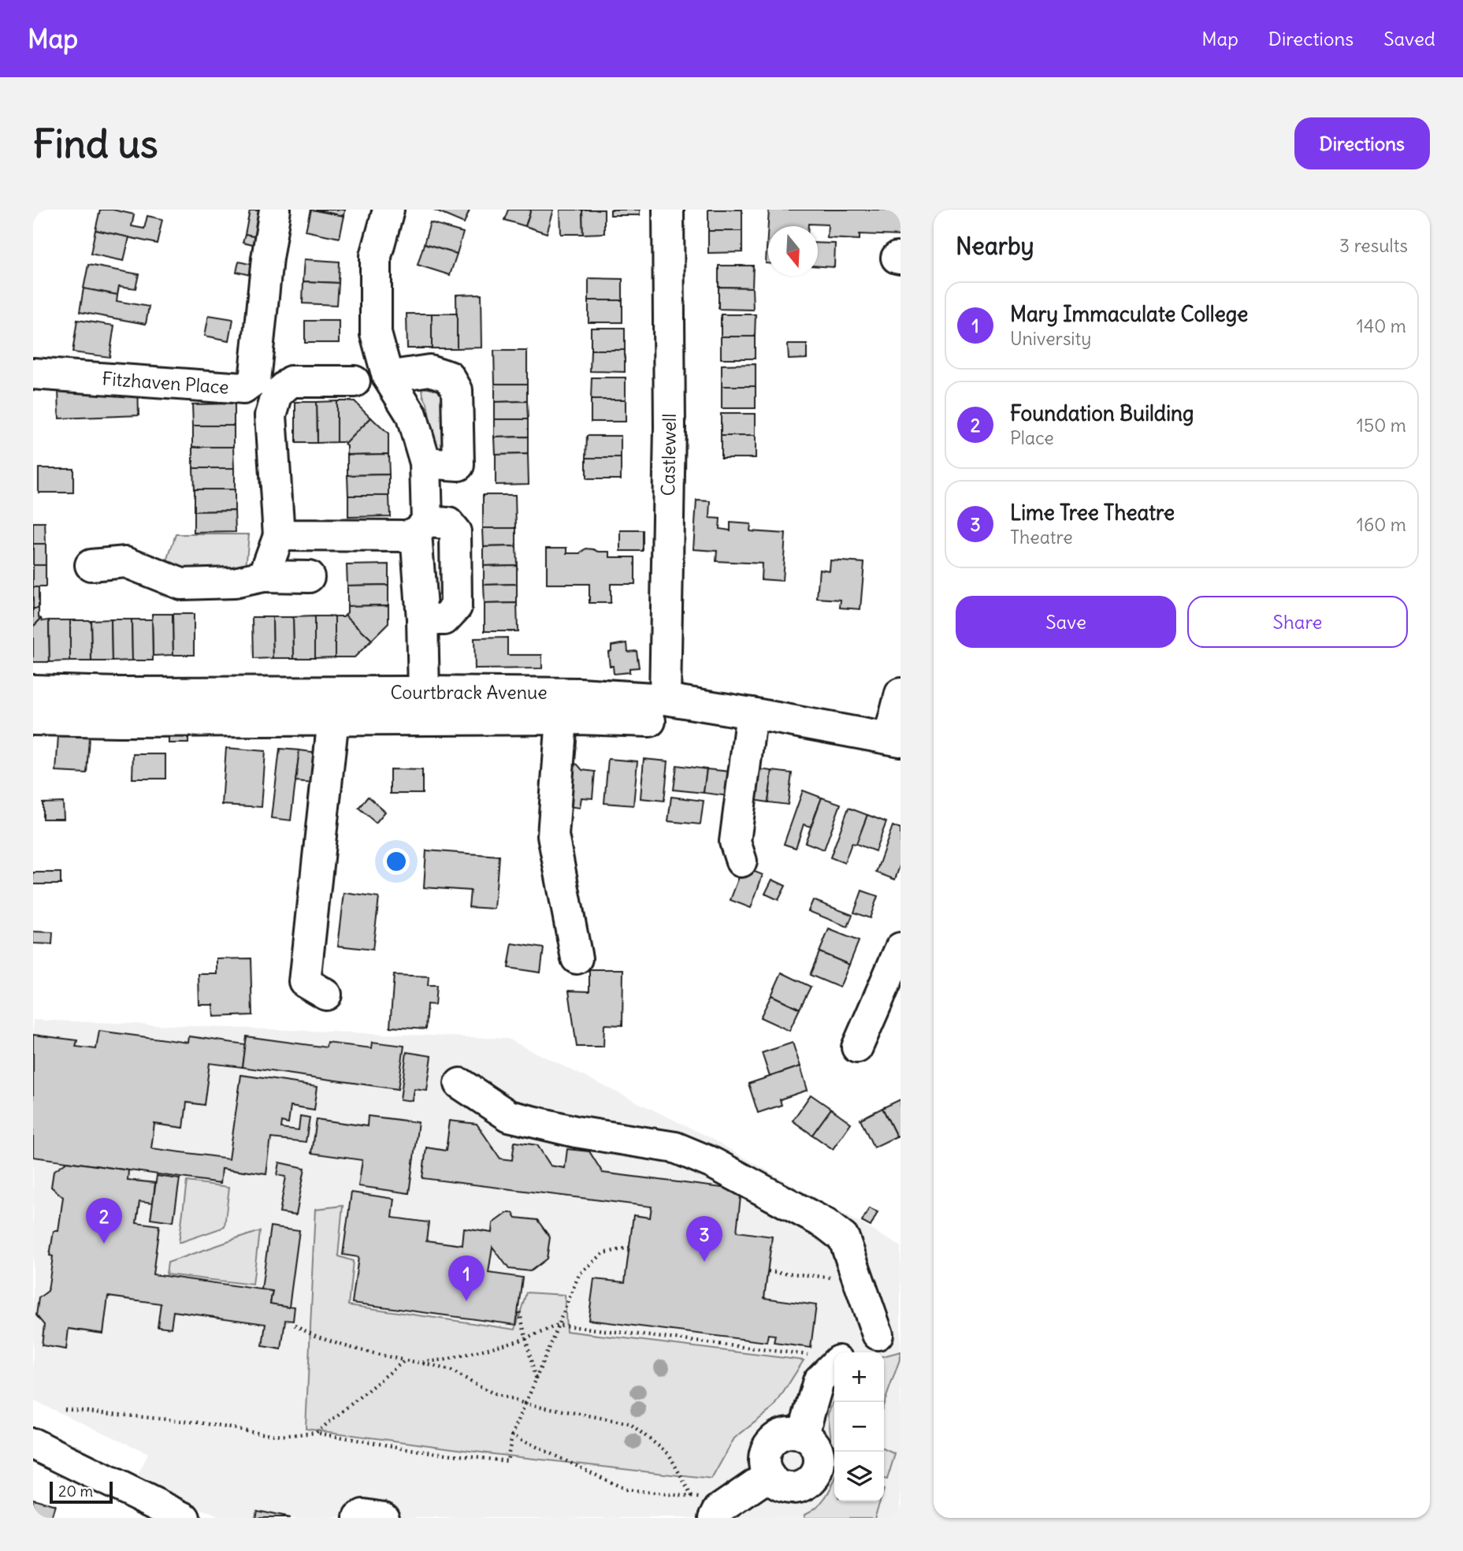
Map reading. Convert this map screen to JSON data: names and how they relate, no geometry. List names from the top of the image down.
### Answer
{
  "streets": {
    "street": ["Fitzhaven Place", "Castlewell", "Courtbrack Avenue"]
  },
  "crossings": [
    ["Castlewell", "Courtbrack Avenue"]
  ],
  "scale_bar": "20 m",
  "north": "bottom",
  "page": {
    "header": "Map",
    "nav": ["Map", "Directions", "Saved"],
    "buttons": [
      "Directions",
      ["Save", "Share"]
    ],
    "title": "Find us",
    "heading": ["Nearby", "3 results"],
    "list": [
      {
        "mark": "1",
        "name": "Mary Immaculate College",
        "note": "University",
        "value": "140 m"
      },
      {
        "mark": "2",
        "name": "Foundation Building",
        "note": "Place",
        "value": "150 m"
      },
      {
        "mark": "3",
        "name": "Lime Tree Theatre",
        "note": "Theatre",
        "value": "160 m"
      }
    ],
    "pins": ["2", "3", "1"],
    "map_buttons": ["+", "−"],
    "scale": "20 m"
  }
}
